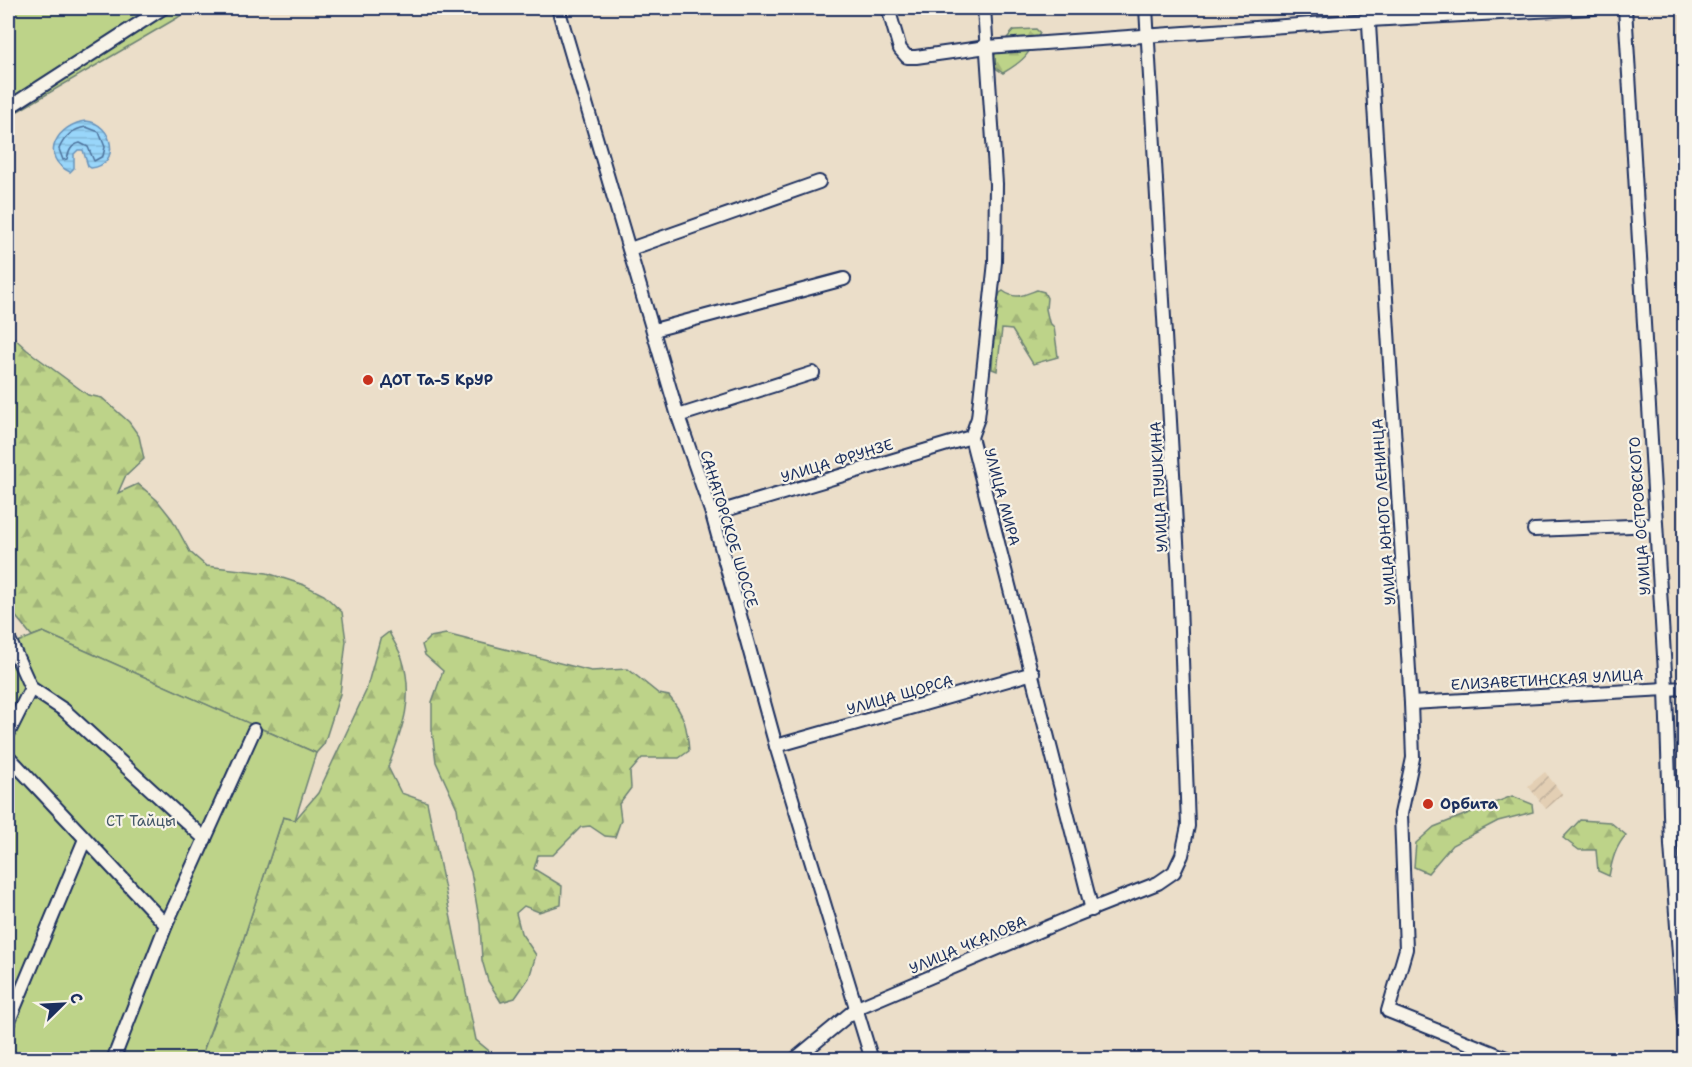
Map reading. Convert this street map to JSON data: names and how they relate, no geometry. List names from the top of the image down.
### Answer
{
  "streets": {
    "street": [
      "УЛИЦА ФРУНЗЕ",
      "УЛИЦА ПУШКИНА",
      "УЛИЦА МИРА",
      "УЛИЦА ЮНОГО ЛЕНИНЦА",
      "УЛИЦА ОСТРОВСКОГО",
      "САНАТОРСКОЕ ШОССЕ",
      "ЕЛИЗАВЕТИНСКАЯ УЛИЦА",
      "УЛИЦА ЩОРСА",
      "УЛИЦА ЧКАЛОВА"
    ]
  },
  "crossings": [
    ["УЛИЦА ФРУНЗЕ", "УЛИЦА МИРА"],
    ["УЛИЦА ФРУНЗЕ", "САНАТОРСКОЕ ШОССЕ"],
    ["УЛИЦА ПУШКИНА", "УЛИЦА МИРА"],
    ["УЛИЦА ПУШКИНА", "УЛИЦА ЧКАЛОВА"],
    ["УЛИЦА МИРА", "УЛИЦА ЩОРСА"],
    ["УЛИЦА МИРА", "УЛИЦА ЧКАЛОВА"],
    ["УЛИЦА ЮНОГО ЛЕНИНЦА", "ЕЛИЗАВЕТИНСКАЯ УЛИЦА"],
    ["УЛИЦА ОСТРОВСКОГО", "ЕЛИЗАВЕТИНСКАЯ УЛИЦА"],
    ["САНАТОРСКОЕ ШОССЕ", "УЛИЦА ЩОРСА"],
    ["САНАТОРСКОЕ ШОССЕ", "УЛИЦА ЧКАЛОВА"]
  ],
  "parks": ["СТ Тайцы"],
  "places": ["ДОТ Та-5 КрУР", "Орбита"],
  "north": "top right"
}
